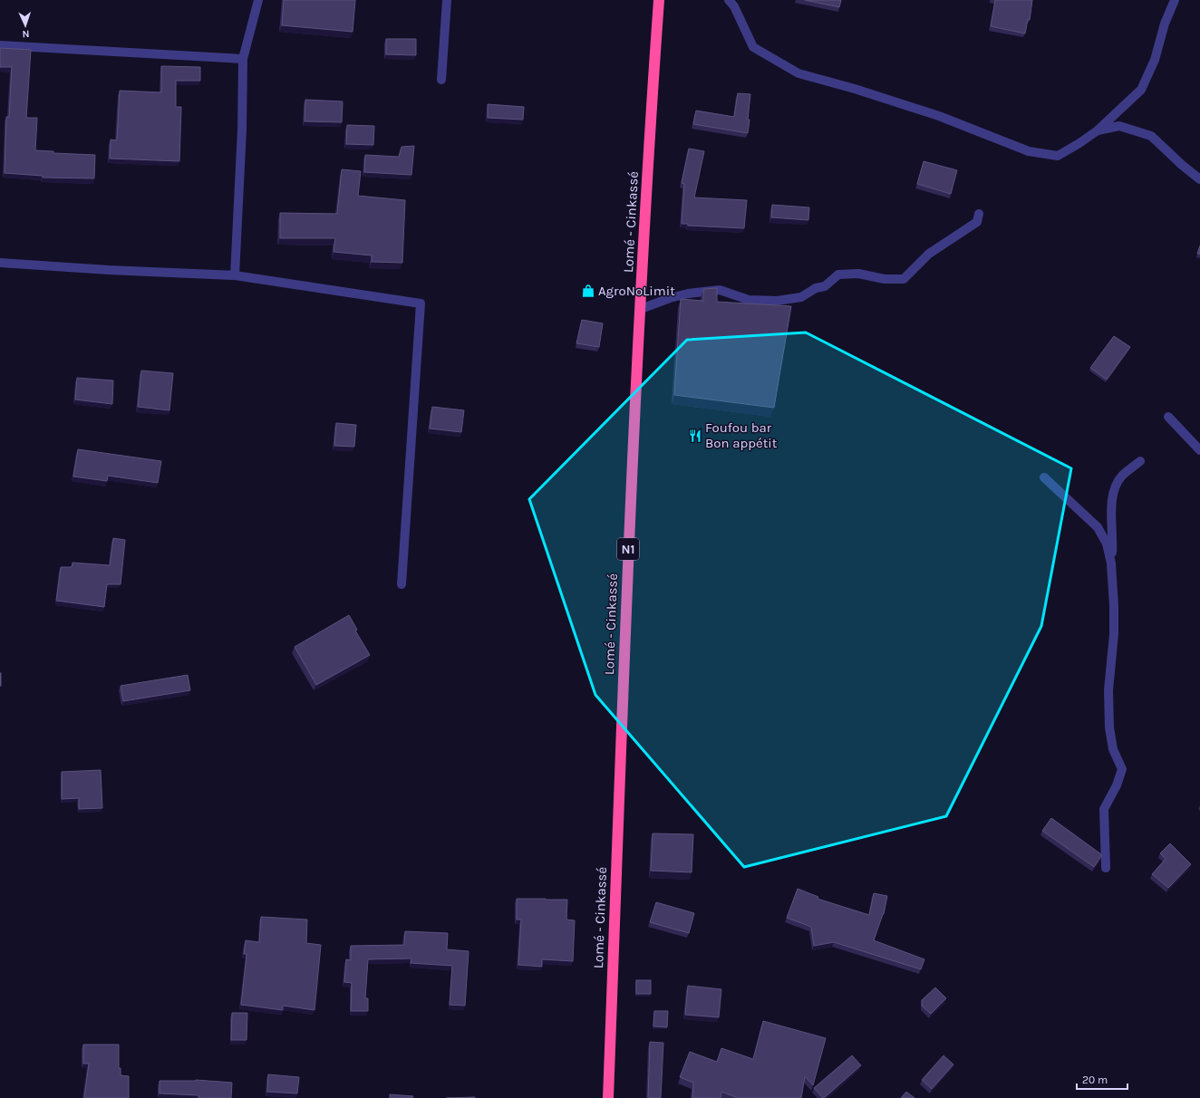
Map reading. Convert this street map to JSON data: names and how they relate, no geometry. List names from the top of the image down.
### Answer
{
  "streets": {
    "highway": ["Lomé - Cinkassé", "N1"]
  },
  "places": {
    "shop": ["AgroNoLimit"],
    "restaurant": ["Foufou bar Bon appétit"]
  },
  "scale_bar": "20 m",
  "north": "bottom"
}
